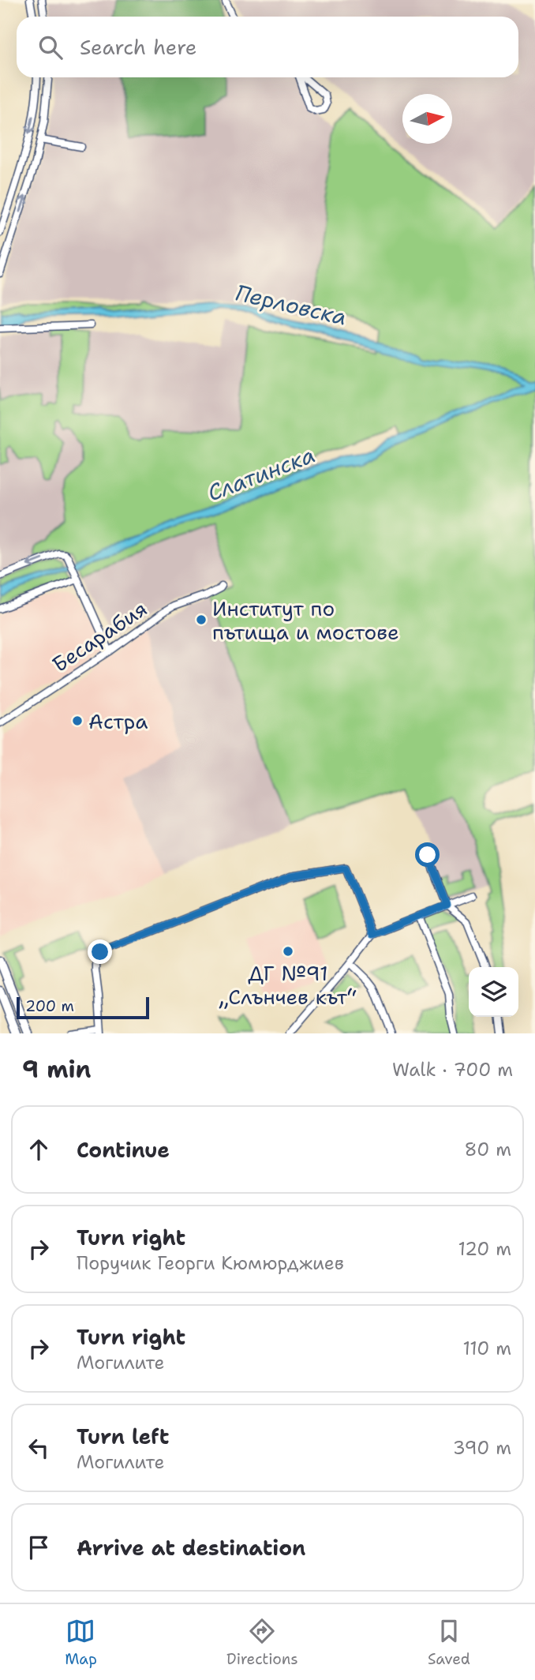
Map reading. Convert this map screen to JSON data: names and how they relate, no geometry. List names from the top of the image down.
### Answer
{
  "streets": {
    "street": ["Бесарабия"]
  },
  "water": ["Перловска", "Слатинска"],
  "places": ["Институт по пътища и мостове", "Астра", "ДГ №91 „Слънчев кът“"],
  "scale_bar": "200 m",
  "north": "right",
  "page": {
    "search": "Search here",
    "scale": "200 m",
    "heading": ["9 min", "Walk · 700 m"],
    "list": [
      ["Continue", "80 m"],
      ["Turn right", "Поручик Георги Кюмюрджиев", "120 m"],
      ["Turn right", "Могилите", "110 m"],
      ["Turn left", "Могилите", "390 m"],
      "Arrive at destination"
    ],
    "nav": ["Map", "Directions", "Saved"]
  }
}
